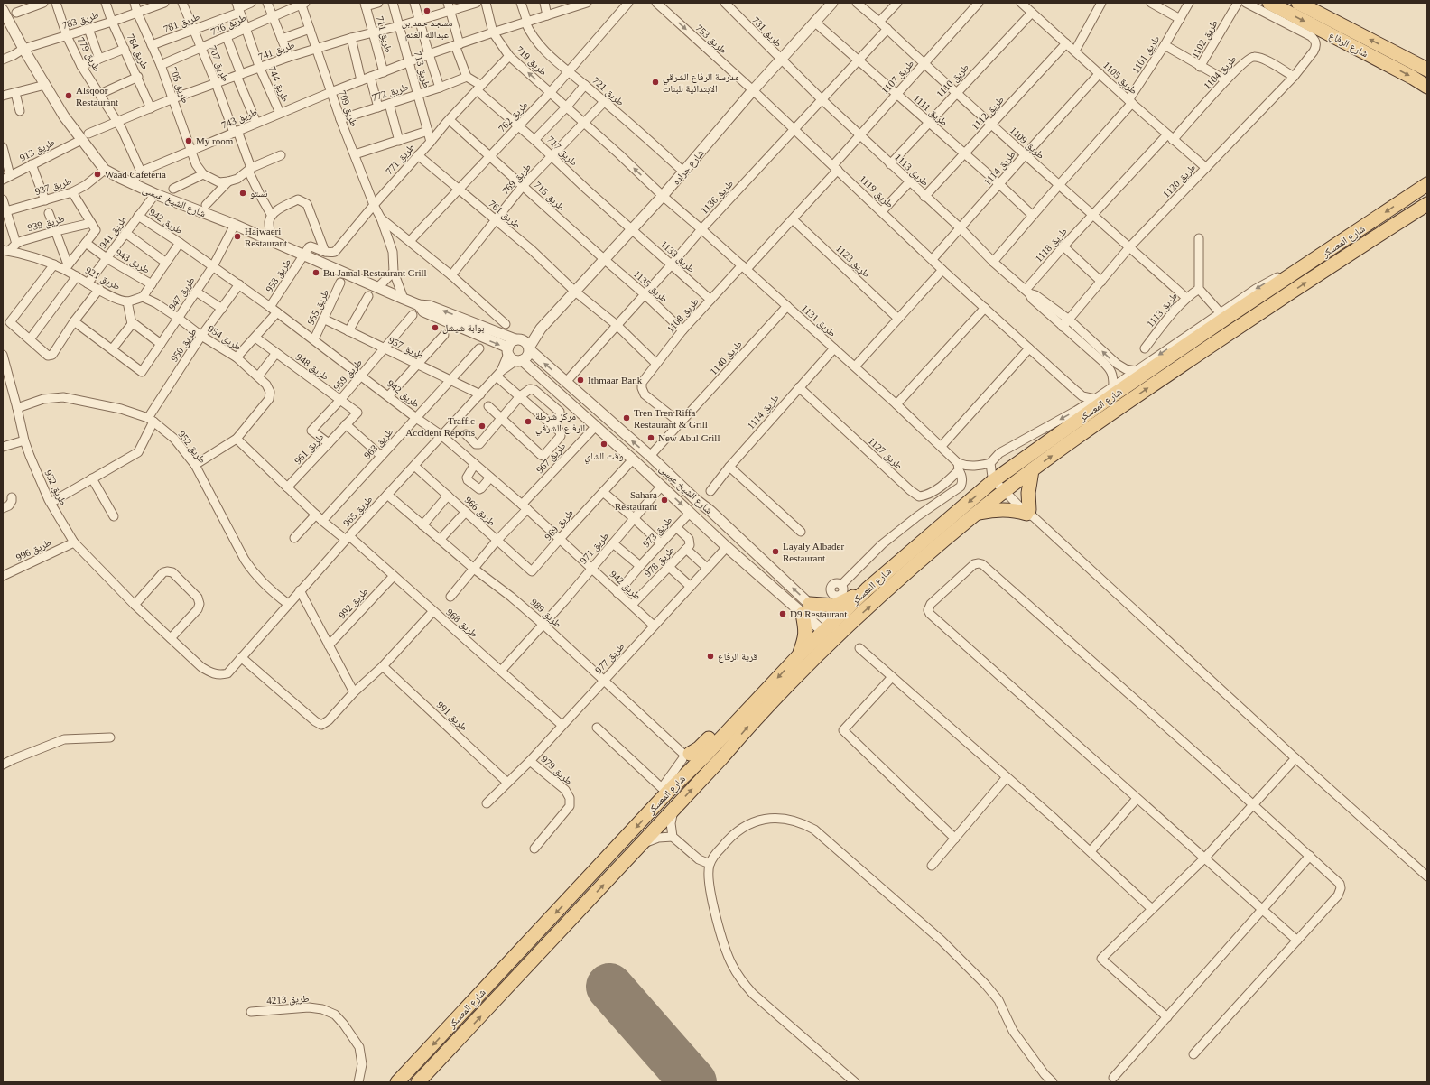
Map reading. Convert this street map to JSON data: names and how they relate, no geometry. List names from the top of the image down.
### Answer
{
  "streets": {
    "main road": ["شارع الرفاع", "شارع المعسكر"],
    "street": [
      "طريق 783",
      "طريق 781",
      "طريق 726",
      "طريق 731",
      "طريق 711",
      "طريق 753",
      "طريق 1102",
      "طريق 741",
      "طريق 784",
      "طريق 779",
      "طريق 1101",
      "طريق 719",
      "طريق 707",
      "طريق 713",
      "طريق 1104",
      "طريق 1107",
      "طريق 1105",
      "طريق 1110",
      "طريق 744",
      "طريق 705",
      "طريق 721",
      "طريق 772",
      "طريق 709",
      "طريق 1111",
      "طريق 1112",
      "طريق 762",
      "طريق 743",
      "طريق 1109",
      "طريق 913",
      "طريق 717",
      "طريق 771",
      "شارع جراده",
      "طريق 1114",
      "طريق 1113",
      "طريق 769",
      "طريق 1120",
      "طريق 937",
      "طريق 1119",
      "طريق 715",
      "طريق 1136",
      "شارع الشيخ عيسى",
      "طريق 761",
      "طريق 942",
      "طريق 939",
      "طريق 941",
      "طريق 1118",
      "طريق 1133",
      "طريق 943",
      "طريق 1123",
      "طريق 953",
      "طريق 921",
      "طريق 1135",
      "طريق 947",
      "طريق 955",
      "طريق 1108",
      "طريق 1131",
      "طريق 954",
      "طريق 950",
      "طريق 957",
      "طريق 1140",
      "طريق 948",
      "طريق 959",
      "طريق 963",
      "طريق 952",
      "طريق 961",
      "طريق 1127",
      "طريق 967",
      "طريق 932",
      "طريق 965",
      "طريق 966",
      "طريق 969",
      "طريق 973",
      "طريق 971",
      "طريق 996",
      "طريق 978",
      "طريق 992",
      "طريق 989",
      "طريق 968",
      "طريق 977",
      "طريق 991",
      "طريق 979",
      "طريق 4213"
    ]
  },
  "crossings": [
    ["طريق 783", "طريق 784"],
    ["طريق 783", "طريق 779"],
    ["طريق 783", "طريق 705"],
    ["طريق 783", "شارع الشيخ عيسى"],
    ["طريق 781", "طريق 707"],
    ["طريق 781", "طريق 744"],
    ["طريق 781", "طريق 705"],
    ["طريق 726", "طريق 707"],
    ["طريق 726", "طريق 744"],
    ["طريق 726", "طريق 705"],
    ["طريق 726", "طريق 709"],
    ["طريق 731", "شارع جراده"],
    ["طريق 731", "طريق 1113"],
    ["طريق 711", "طريق 741"],
    ["طريق 711", "طريق 743"],
    ["طريق 753", "شارع جراده"],
    ["طريق 753", "طريق 1119"],
    ["طريق 1102", "طريق 1101"],
    ["طريق 1102", "طريق 1104"],
    ["طريق 741", "طريق 784"],
    ["طريق 741", "طريق 779"],
    ["طريق 741", "طريق 707"],
    ["طريق 741", "طريق 713"],
    ["طريق 741", "طريق 744"],
    ["طريق 741", "طريق 705"],
    ["طريق 741", "طريق 709"],
    ["طريق 741", "طريق 913"],
    ["طريق 741", "شارع الشيخ عيسى"],
    ["طريق 779", "طريق 743"],
    ["طريق 1101", "طريق 1105"],
    ["طريق 1101", "طريق 1109"],
    ["طريق 719", "طريق 762"],
    ["طريق 719", "طريق 743"],
    ["طريق 719", "طريق 771"],
    ["طريق 719", "شارع جراده"],
    ["طريق 719", "طريق 769"],
    ["طريق 719", "طريق 1131"],
    ["طريق 707", "طريق 743"],
    ["طريق 713", "طريق 772"],
    ["طريق 713", "طريق 743"],
    ["طريق 713", "طريق 771"],
    ["طريق 1104", "طريق 1105"],
    ["طريق 1104", "طريق 1109"],
    ["طريق 1104", "طريق 1120"],
    ["طريق 1104", "طريق 1118"],
    ["طريق 1107", "طريق 1111"],
    ["طريق 1107", "طريق 1109"],
    ["طريق 1107", "طريق 1113"],
    ["طريق 1107", "طريق 1119"],
    ["طريق 1105", "طريق 1110"],
    ["طريق 1105", "طريق 1112"],
    ["طريق 1105", "طريق 1114"],
    ["طريق 1105", "طريق 1120"],
    ["طريق 1110", "طريق 1111"],
    ["طريق 1110", "طريق 1109"],
    ["طريق 1110", "طريق 1113"],
    ["طريق 744", "طريق 743"],
    ["طريق 705", "طريق 743"],
    ["طريق 721", "طريق 762"],
    ["طريق 721", "طريق 743"],
    ["طريق 721", "شارع جراده"],
    ["طريق 721", "طريق 769"],
    ["طريق 772", "طريق 709"],
    ["طريق 772", "طريق 717"],
    ["طريق 709", "طريق 762"],
    ["طريق 709", "طريق 743"],
    ["طريق 709", "طريق 771"],
    ["طريق 709", "طريق 769"],
    ["طريق 709", "شارع الشيخ عيسى"],
    ["طريق 1111", "طريق 1112"],
    ["طريق 1111", "شارع جراده"],
    ["طريق 1111", "طريق 1114"],
    ["طريق 1111", "طريق 1136"],
    ["طريق 1112", "طريق 1109"],
    ["طريق 1112", "طريق 1113"],
    ["طريق 762", "طريق 717"],
    ["طريق 762", "طريق 715"],
    ["طريق 762", "طريق 761"],
    ["طريق 743", "شارع الشيخ عيسى"],
    ["طريق 1109", "طريق 1114"],
    ["طريق 1109", "طريق 1113"],
    ["طريق 1109", "طريق 1120"],
    ["طريق 1109", "طريق 1136"],
    ["طريق 1109", "طريق 1118"],
    ["طريق 913", "شارع الشيخ عيسى"],
    ["طريق 717", "طريق 771"],
    ["طريق 717", "شارع جراده"],
    ["طريق 717", "طريق 769"],
    ["طريق 717", "طريق 1133"],
    ["طريق 771", "طريق 715"],
    ["طريق 771", "طريق 761"],
    ["شارع جراده", "طريق 1113"],
    ["شارع جراده", "طريق 1119"],
    ["شارع جراده", "طريق 715"],
    ["شارع جراده", "شارع الشيخ عيسى"],
    ["شارع جراده", "طريق 761"],
    ["شارع جراده", "طريق 1133"],
    ["شارع جراده", "طريق 1135"],
    ["شارع جراده", "طريق 1131"],
    ["شارع جراده", "طريق 965"],
    ["طريق 1114", "طريق 1113"],
    ["طريق 1114", "طريق 1131"],
    ["طريق 1114", "طريق 1127"],
    ["طريق 1113", "طريق 1120"],
    ["طريق 1113", "طريق 1136"],
    ["طريق 1113", "طريق 1118"],
    ["طريق 769", "طريق 715"],
    ["طريق 769", "طريق 761"],
    ["طريق 937", "شارع الشيخ عيسى"],
    ["طريق 1119", "طريق 1136"],
    ["طريق 715", "طريق 1135"],
    ["طريق 1136", "شارع الشيخ عيسى"],
    ["طريق 1136", "طريق 761"],
    ["طريق 1136", "طريق 1133"],
    ["طريق 1136", "طريق 1135"],
    ["طريق 1136", "طريق 1131"],
    ["شارع الشيخ عيسى", "طريق 941"],
    ["شارع الشيخ عيسى", "شارع المعسكر"],
    ["شارع الشيخ عيسى", "طريق 953"],
    ["شارع الشيخ عيسى", "طريق 947"],
    ["شارع الشيخ عيسى", "طريق 1140"],
    ["شارع الشيخ عيسى", "طريق 967"],
    ["شارع الشيخ عيسى", "طريق 965"],
    ["شارع الشيخ عيسى", "طريق 969"],
    ["شارع الشيخ عيسى", "طريق 973"],
    ["شارع الشيخ عيسى", "طريق 971"],
    ["شارع الشيخ عيسى", "طريق 977"],
    ["طريق 761", "طريق 1108"],
    ["طريق 942", "طريق 941"],
    ["طريق 942", "طريق 953"],
    ["طريق 942", "طريق 947"],
    ["طريق 942", "طريق 955"],
    ["طريق 942", "طريق 950"],
    ["طريق 942", "طريق 959"],
    ["طريق 942", "طريق 963"],
    ["طريق 942", "طريق 967"],
    ["طريق 942", "طريق 965"],
    ["طريق 942", "طريق 969"],
    ["طريق 942", "طريق 973"],
    ["طريق 942", "طريق 971"],
    ["طريق 942", "طريق 978"],
    ["طريق 942", "طريق 977"],
    ["طريق 939", "طريق 921"],
    ["طريق 941", "طريق 943"],
    ["طريق 941", "طريق 921"],
    ["طريق 1133", "طريق 1108"],
    ["طريق 921", "طريق 954"],
    ["طريق 1135", "طريق 1108"],
    ["طريق 947", "طريق 954"],
    ["طريق 955", "طريق 957"],
    ["طريق 1108", "طريق 1131"],
    ["طريق 1108", "طريق 1140"],
    ["طريق 1131", "طريق 1140"],
    ["طريق 954", "طريق 950"],
    ["طريق 950", "طريق 952"],
    ["طريق 950", "طريق 932"],
    ["طريق 957", "طريق 959"],
    ["طريق 957", "طريق 963"],
    ["طريق 957", "طريق 965"],
    ["طريق 948", "طريق 959"],
    ["طريق 948", "طريق 961"],
    ["طريق 959", "طريق 961"],
    ["طريق 952", "طريق 932"],
    ["طريق 952", "طريق 965"],
    ["طريق 967", "طريق 966"],
    ["طريق 967", "طريق 989"],
    ["طريق 932", "طريق 965"],
    ["طريق 932", "طريق 996"],
    ["طريق 965", "طريق 966"],
    ["طريق 965", "طريق 989"],
    ["طريق 965", "طريق 968"],
    ["طريق 966", "طريق 969"],
    ["طريق 973", "طريق 978"],
    ["طريق 971", "طريق 989"],
    ["طريق 971", "طريق 968"],
    ["طريق 978", "طريق 977"],
    ["طريق 992", "طريق 968"],
    ["طريق 989", "طريق 977"],
    ["طريق 968", "طريق 977"],
    ["طريق 977", "طريق 991"],
    ["طريق 977", "طريق 979"]
  ],
  "one_way": ["طريق 753", "طريق 719"],
  "places": [
    "مسجد حمد بن عبدالله الغتم",
    "مدرسة الرفاع الشرقي الابتدائية للبنات",
    "Alsqoor Restaurant",
    "My room",
    "Waad Cafeteria",
    "نستو",
    "Hajwaeri Restaurant",
    "Bu Jamal Restaurant Grill",
    "بوابة شيشل",
    "Ithmaar Bank",
    "Tren Tren Riffa Restaurant & Grill",
    "مركز شرطة الرفاع الشرقي",
    "Traffic Accident Reports",
    "New Abul Grill",
    "وقت الشاي",
    "Sahara Restaurant",
    "Layaly Albader Restaurant",
    "D9 Restaurant",
    "قرية الرفاع"
  ]
}
